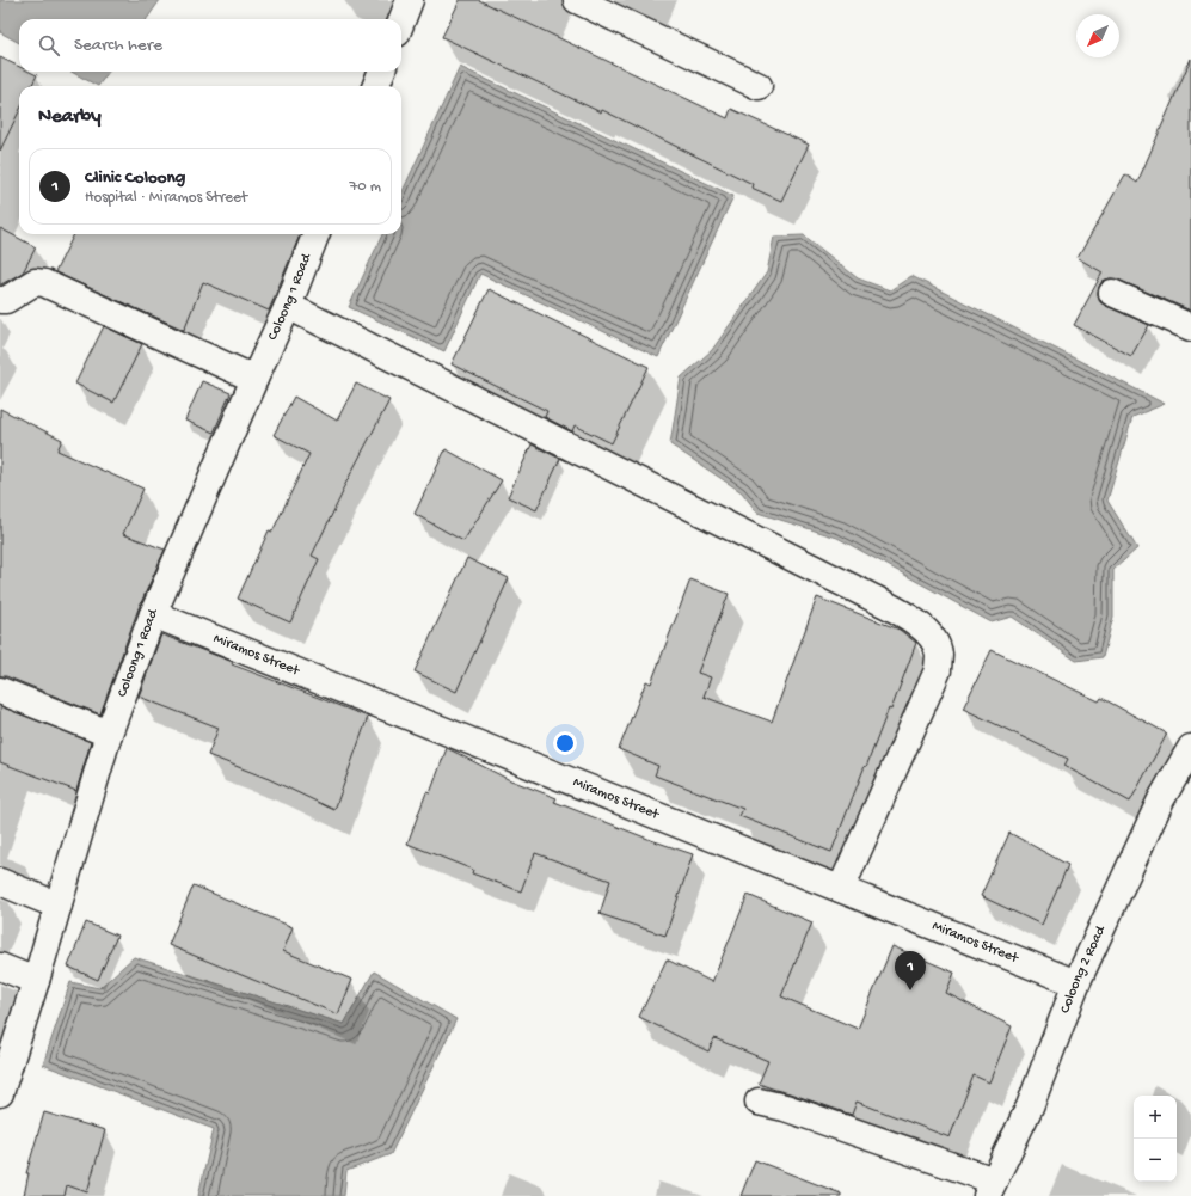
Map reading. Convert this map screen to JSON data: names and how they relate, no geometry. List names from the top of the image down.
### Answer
{
  "streets": {
    "street": ["Coloong 1 Road", "Miramos Street", "Coloong 2 Road"]
  },
  "crossings": [
    ["Coloong 1 Road", "Miramos Street"],
    ["Miramos Street", "Coloong 2 Road"]
  ],
  "north": "bottom left",
  "page": {
    "search": "Search here",
    "heading": "Nearby",
    "list": [
      {
        "mark": "1",
        "name": "Clinic Coloong",
        "note": "Hospital · Miramos Street",
        "value": "70 m"
      }
    ],
    "pins": "1",
    "map_buttons": ["+", "−"]
  }
}
